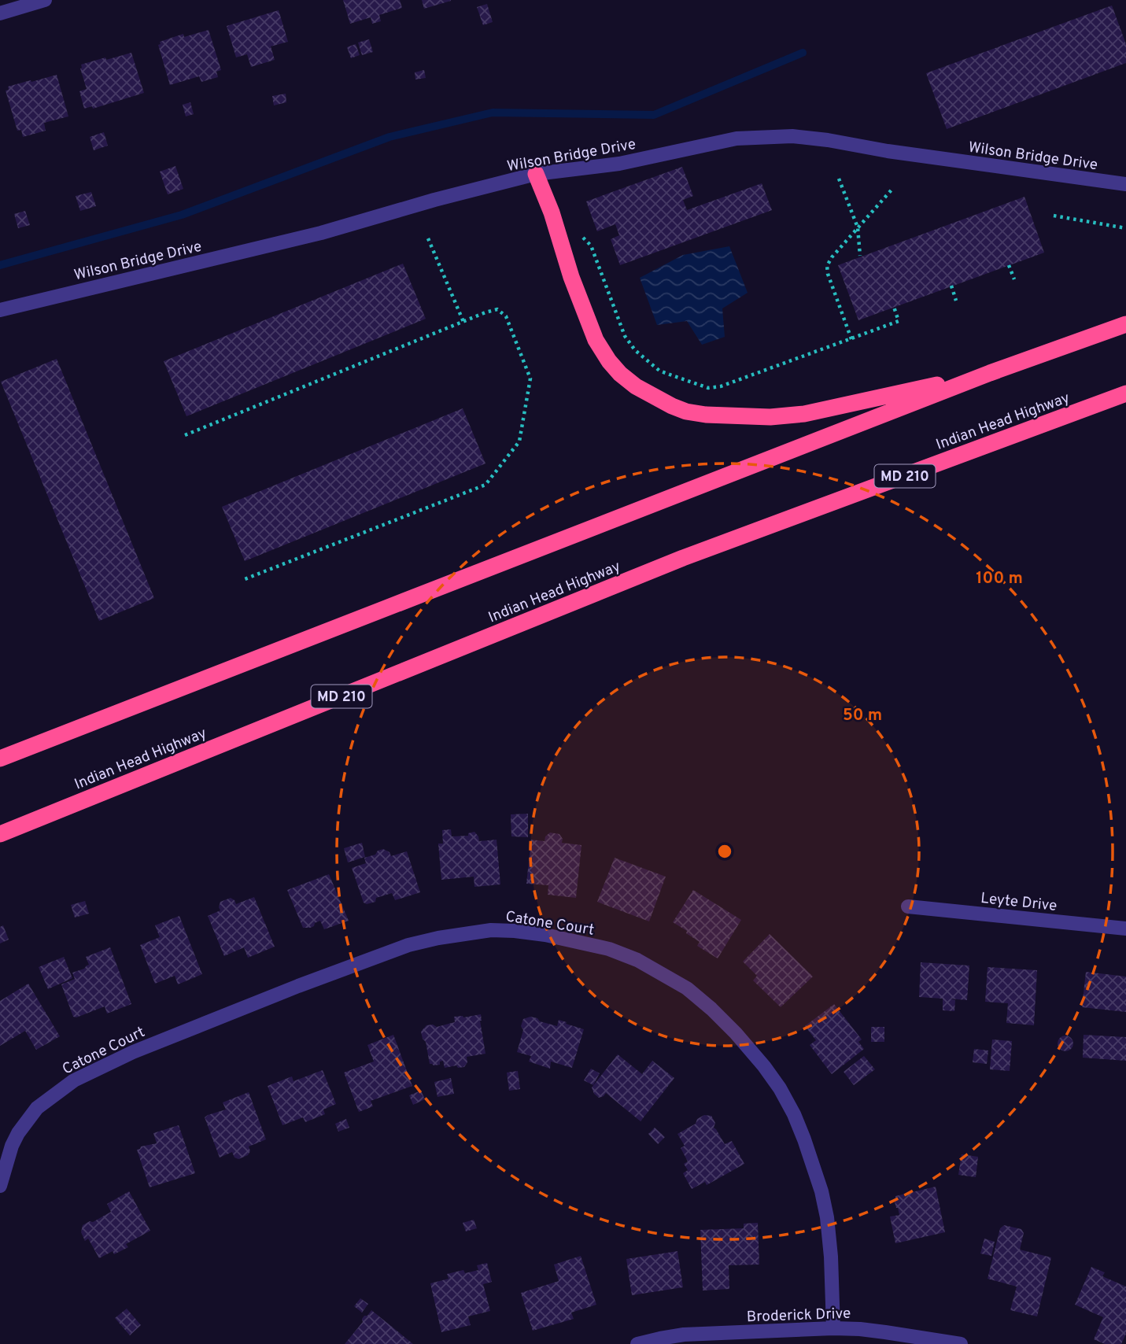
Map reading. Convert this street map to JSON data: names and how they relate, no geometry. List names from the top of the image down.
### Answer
{
  "streets": {
    "highway": ["Indian Head Highway", "MD 210"],
    "street": [
      "Wilson Bridge Drive",
      "Leyte Drive",
      "Catone Court",
      "Broderick Drive"
    ]
  },
  "crossings": [
    ["Catone Court", "Broderick Drive"]
  ],
  "rings": ["100 m", "50 m"]
}
